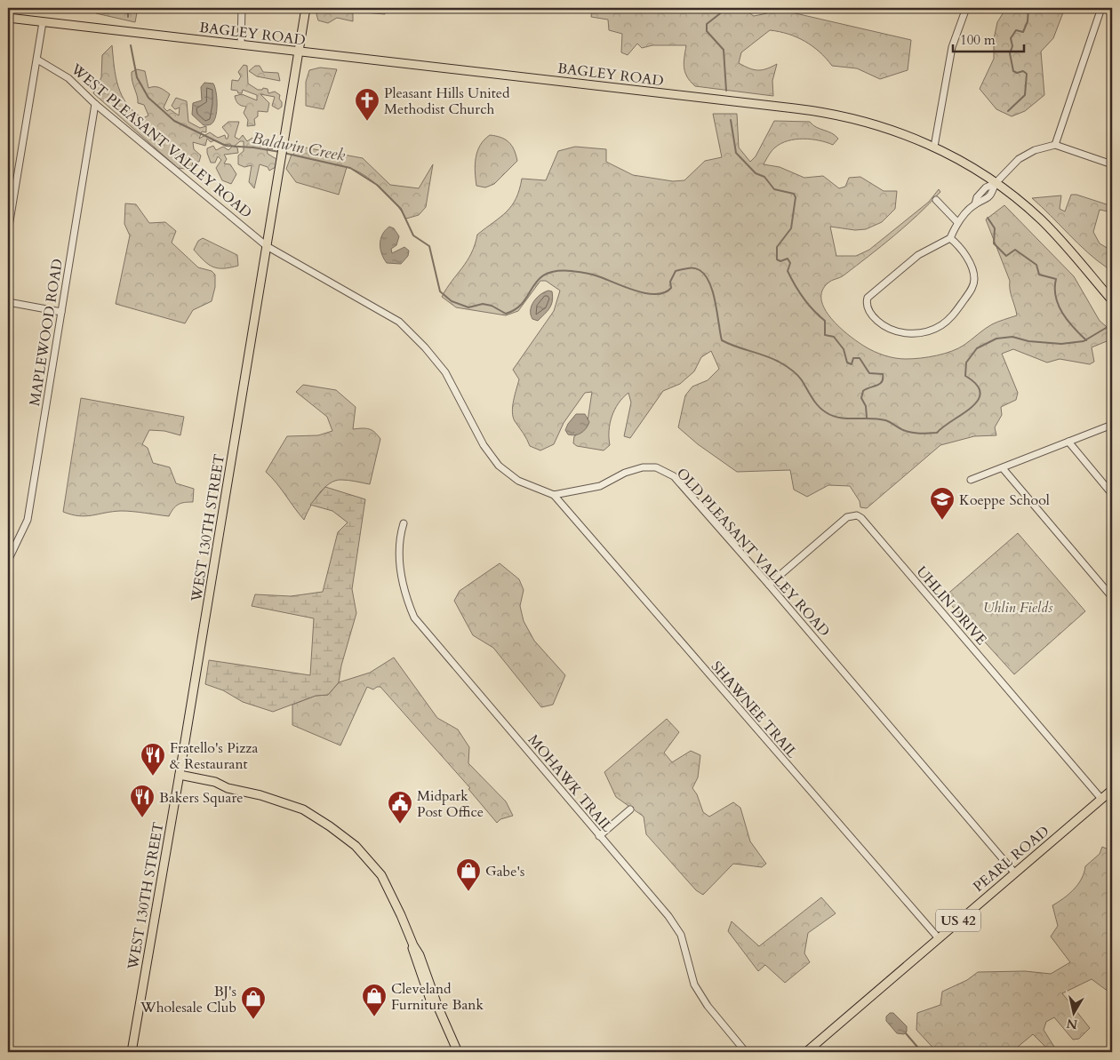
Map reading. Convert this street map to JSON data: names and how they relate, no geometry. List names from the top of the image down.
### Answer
{
  "streets": {
    "main road": [
      "BAGLEY ROAD",
      "WEST 130TH STREET",
      "PEARL ROAD",
      "US 42"
    ],
    "street": [
      "WEST PLEASANT VALLEY ROAD",
      "MAPLEWOOD ROAD",
      "OLD PLEASANT VALLEY ROAD",
      "UHLIN DRIVE",
      "SHAWNEE TRAIL",
      "MOHAWK TRAIL"
    ]
  },
  "crossings": [
    ["BAGLEY ROAD", "WEST 130TH STREET"],
    ["WEST PLEASANT VALLEY ROAD", "MAPLEWOOD ROAD"],
    ["WEST PLEASANT VALLEY ROAD", "WEST 130TH STREET"],
    ["OLD PLEASANT VALLEY ROAD", "UHLIN DRIVE"],
    ["OLD PLEASANT VALLEY ROAD", "SHAWNEE TRAIL"],
    ["OLD PLEASANT VALLEY ROAD", "PEARL ROAD"],
    ["UHLIN DRIVE", "PEARL ROAD"],
    ["SHAWNEE TRAIL", "PEARL ROAD"]
  ],
  "water": ["Baldwin Creek"],
  "parks": ["Uhlin Fields"],
  "places": {
    "church": ["Pleasant Hills United Methodist Church"],
    "school or university": ["Koeppe School"],
    "restaurant": ["Fratello's Pizza & Restaurant", "Bakers Square"],
    "public building": ["Midpark Post Office"],
    "shop": ["Gabe's", "Cleveland Furniture Bank", "BJ's Wholesale Club"]
  },
  "scale_bar": "100 m",
  "north": "bottom"
}
